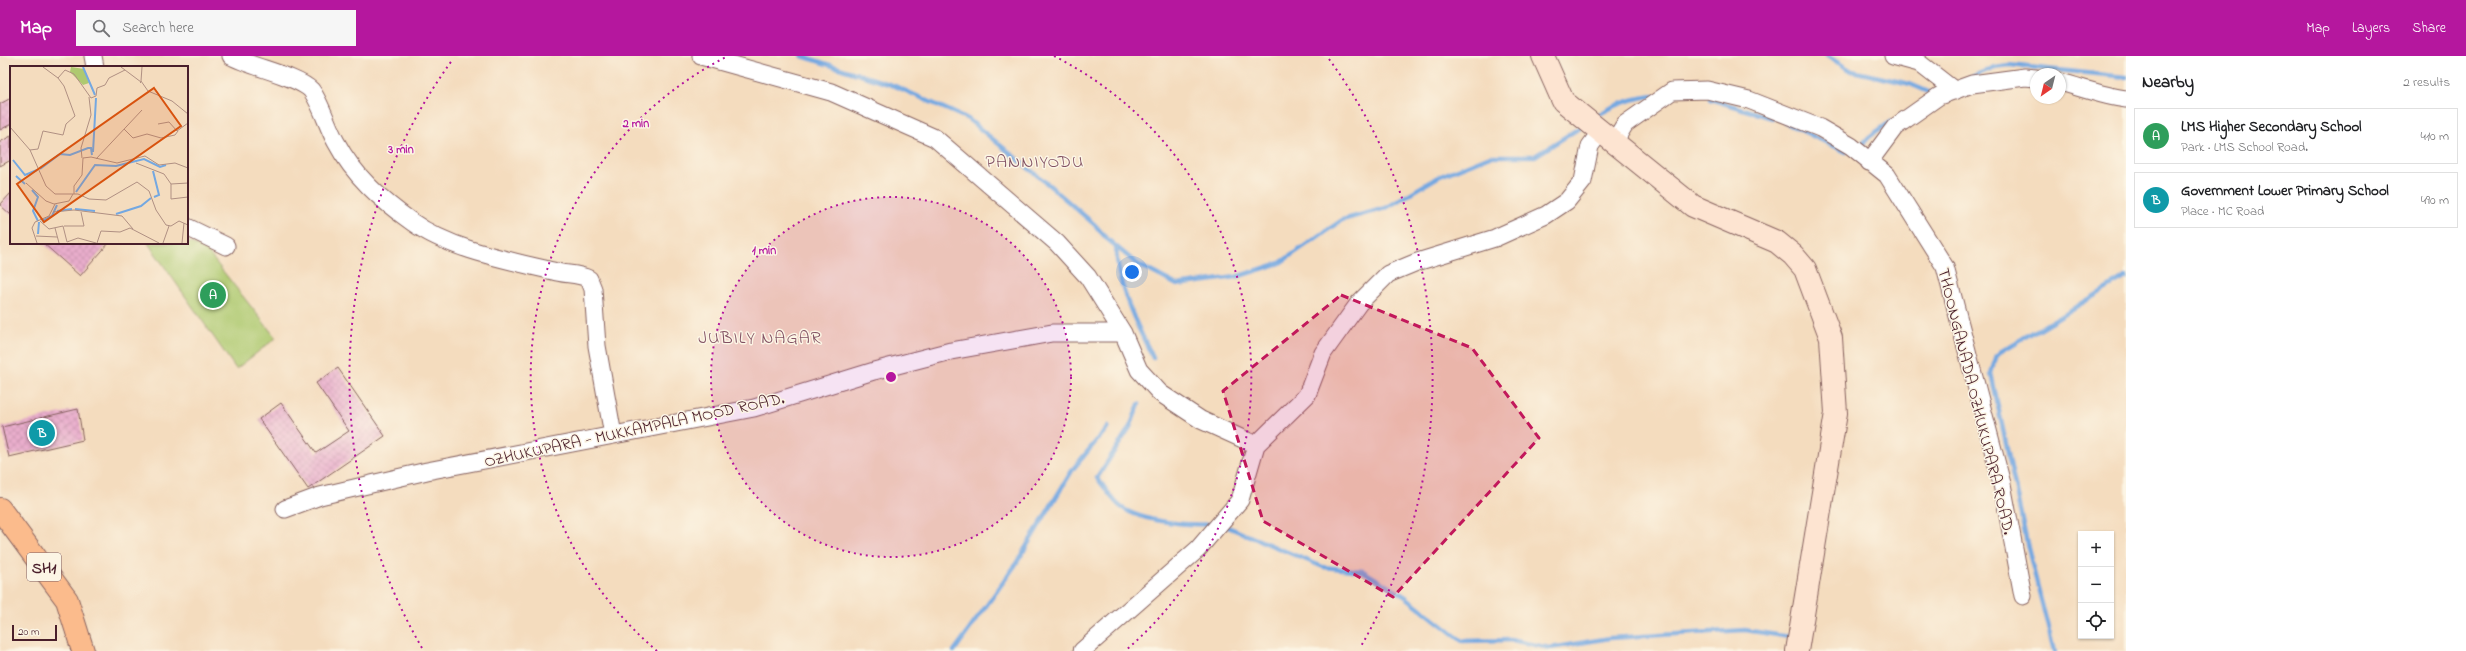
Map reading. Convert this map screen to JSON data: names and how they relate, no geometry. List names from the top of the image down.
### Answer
{
  "streets": {
    "main road": ["SH1"],
    "street": ["THOONGANADA OZHUKUPARA ROAD.", "OZHUKUPARA - MUKKAMPALA MOOD ROAD."]
  },
  "districts": ["PANNIYODU", "JUBILY NAGAR"],
  "scale_bar": "20 m",
  "north": "bottom left",
  "page": {
    "header": "Map",
    "search": "Search here",
    "nav": ["Map", "Layers", "Share"],
    "heading": ["Nearby", "2 results"],
    "list": [
      {
        "mark": "A",
        "name": "LMS Higher Secondary School",
        "note": "Park · LMS School Road.",
        "value": "410 m"
      },
      {
        "mark": "B",
        "name": "Government Lower Primary School",
        "note": "Place · MC Road",
        "value": "490 m"
      }
    ],
    "pins": ["A", "B"],
    "map_buttons": ["+", "−"],
    "scale": "20 m"
  },
  "rings": ["2 min", "3 min", "1 min"]
}
